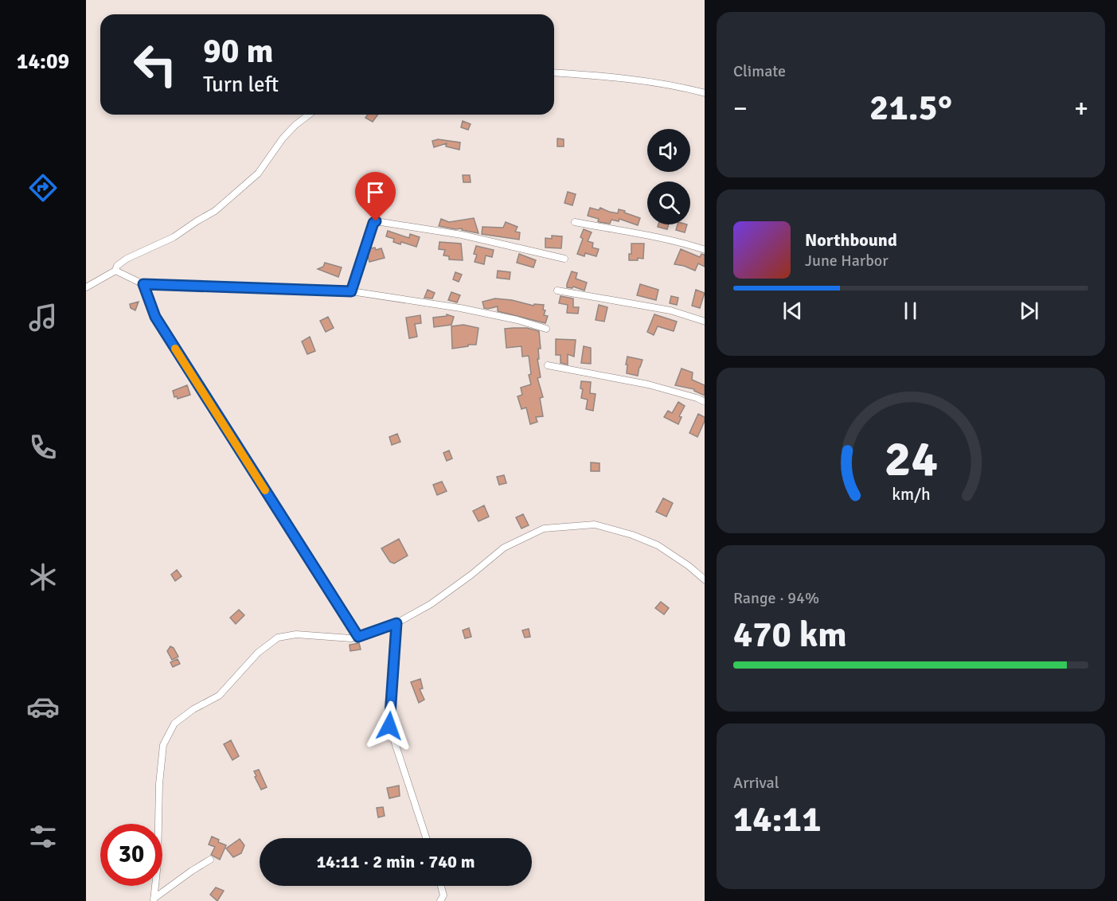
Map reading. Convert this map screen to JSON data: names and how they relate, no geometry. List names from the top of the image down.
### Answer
{
  "page": {
    "tabs": "14:09",
    "tile": [
      "Climate",
      ["Range · 94%", "470 km"],
      ["Arrival", "14:11"]
    ],
    "turn": ["90 m", "Turn left"],
    "heat": ["−", "21.5°", "+"],
    "song": ["Northbound", "June Harbor"],
    "limit": "30",
    "trip": "14:11 · 2 min · 740 m",
    "gauge": ["24", "km/h"]
  }
}
